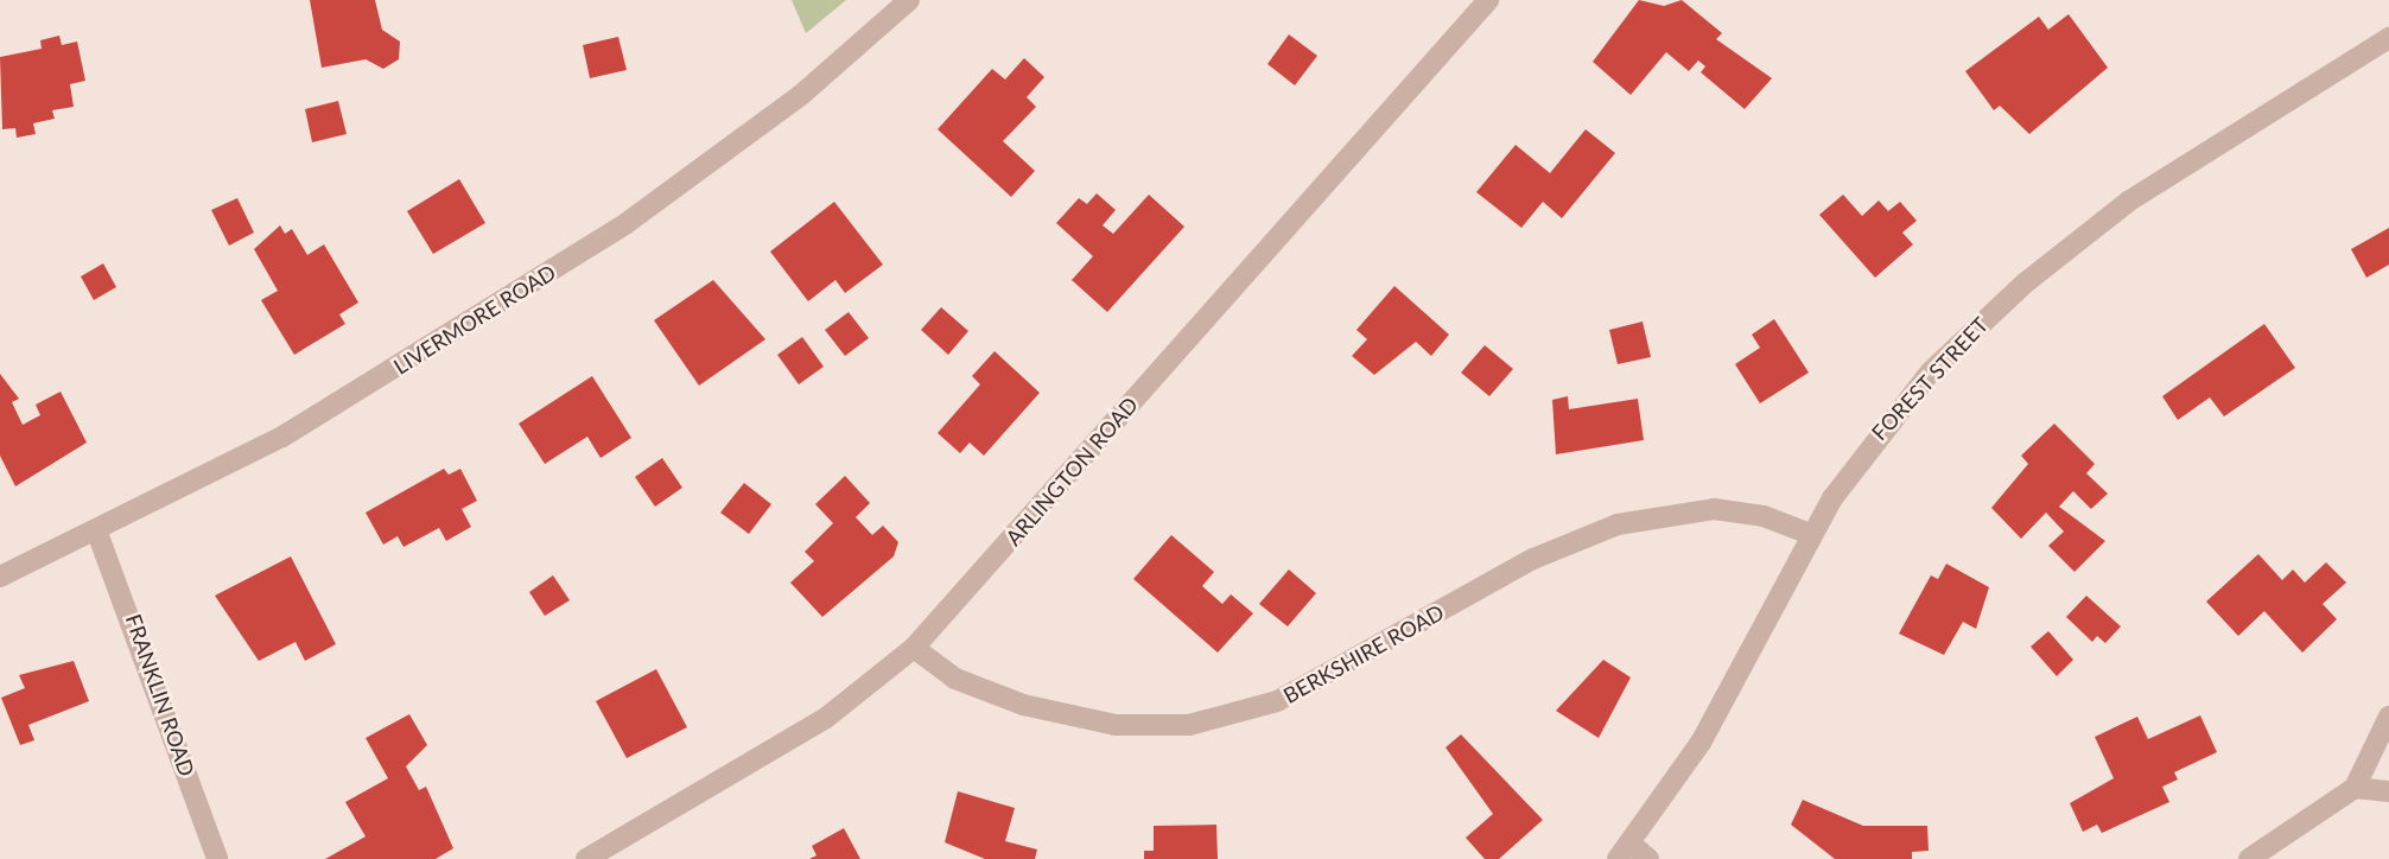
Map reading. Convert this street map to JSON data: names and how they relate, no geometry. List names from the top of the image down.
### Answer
{
  "streets": {
    "street": [
      "LIVERMORE ROAD",
      "FOREST STREET",
      "ARLINGTON ROAD",
      "BERKSHIRE ROAD",
      "FRANKLIN ROAD"
    ]
  },
  "crossings": [
    ["LIVERMORE ROAD", "FRANKLIN ROAD"],
    ["FOREST STREET", "BERKSHIRE ROAD"],
    ["ARLINGTON ROAD", "BERKSHIRE ROAD"]
  ]
}
